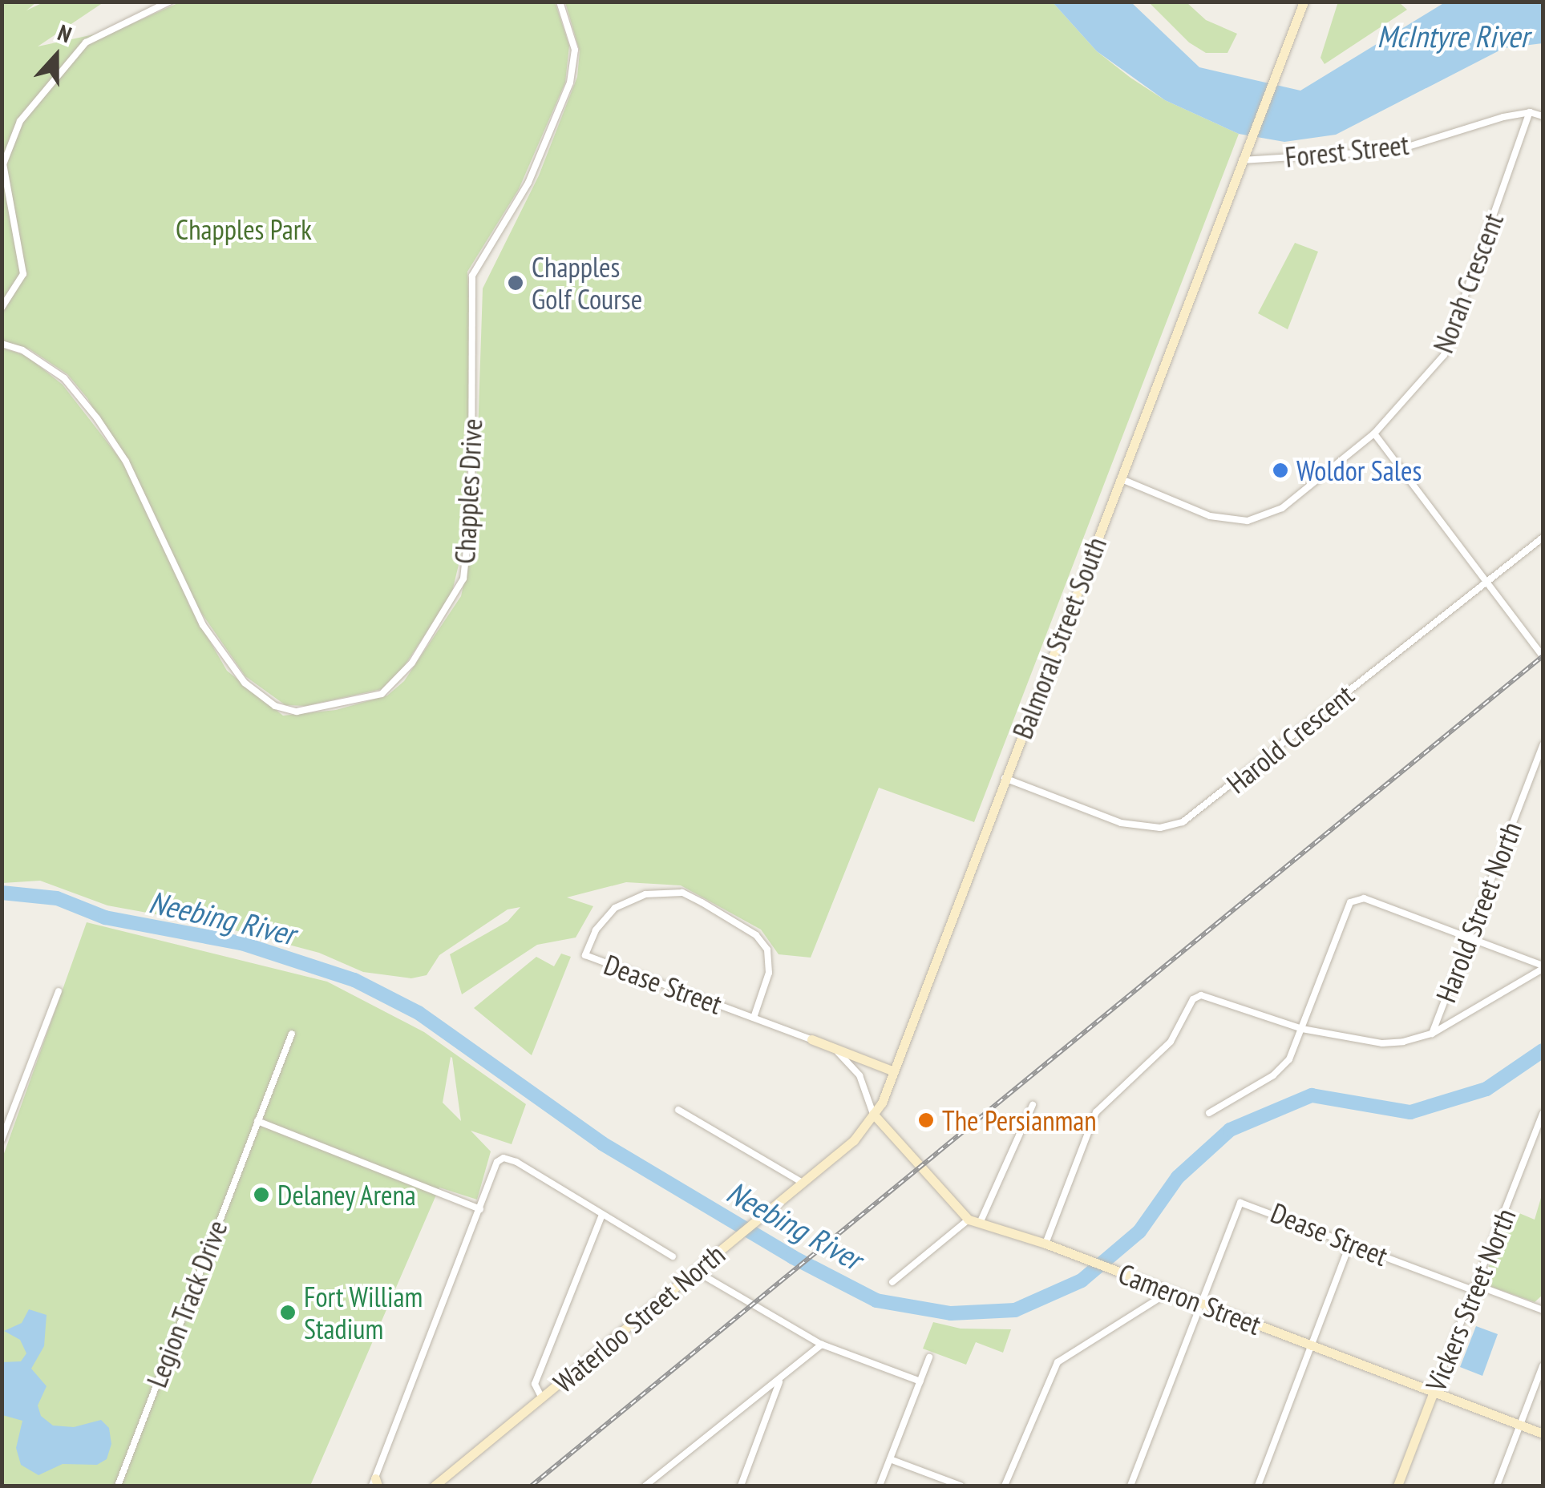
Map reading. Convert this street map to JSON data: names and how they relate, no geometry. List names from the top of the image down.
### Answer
{
  "streets": {
    "main road": [
      "Balmoral Street South",
      "Cameron Street",
      "Vickers Street North",
      "Waterloo Street North"
    ],
    "street": [
      "Forest Street",
      "Norah Crescent",
      "Chapples Drive",
      "Harold Crescent",
      "Harold Street North",
      "Dease Street",
      "Legion Track Drive"
    ]
  },
  "crossings": [
    ["Forest Street", "Norah Crescent"],
    ["Forest Street", "Balmoral Street South"],
    ["Norah Crescent", "Balmoral Street South"],
    ["Balmoral Street South", "Harold Crescent"],
    ["Balmoral Street South", "Dease Street"],
    ["Balmoral Street South", "Waterloo Street North"],
    ["Dease Street", "Cameron Street"],
    ["Dease Street", "Vickers Street North"],
    ["Dease Street", "Waterloo Street North"],
    ["Cameron Street", "Vickers Street North"]
  ],
  "water": ["McIntyre River", "Neebing River"],
  "parks": ["Chapples Park"],
  "places": [
    "Chapples Golf Course",
    "Woldor Sales",
    "The Persianman",
    "Delaney Arena",
    "Fort William Stadium"
  ],
  "north": "top"
}
